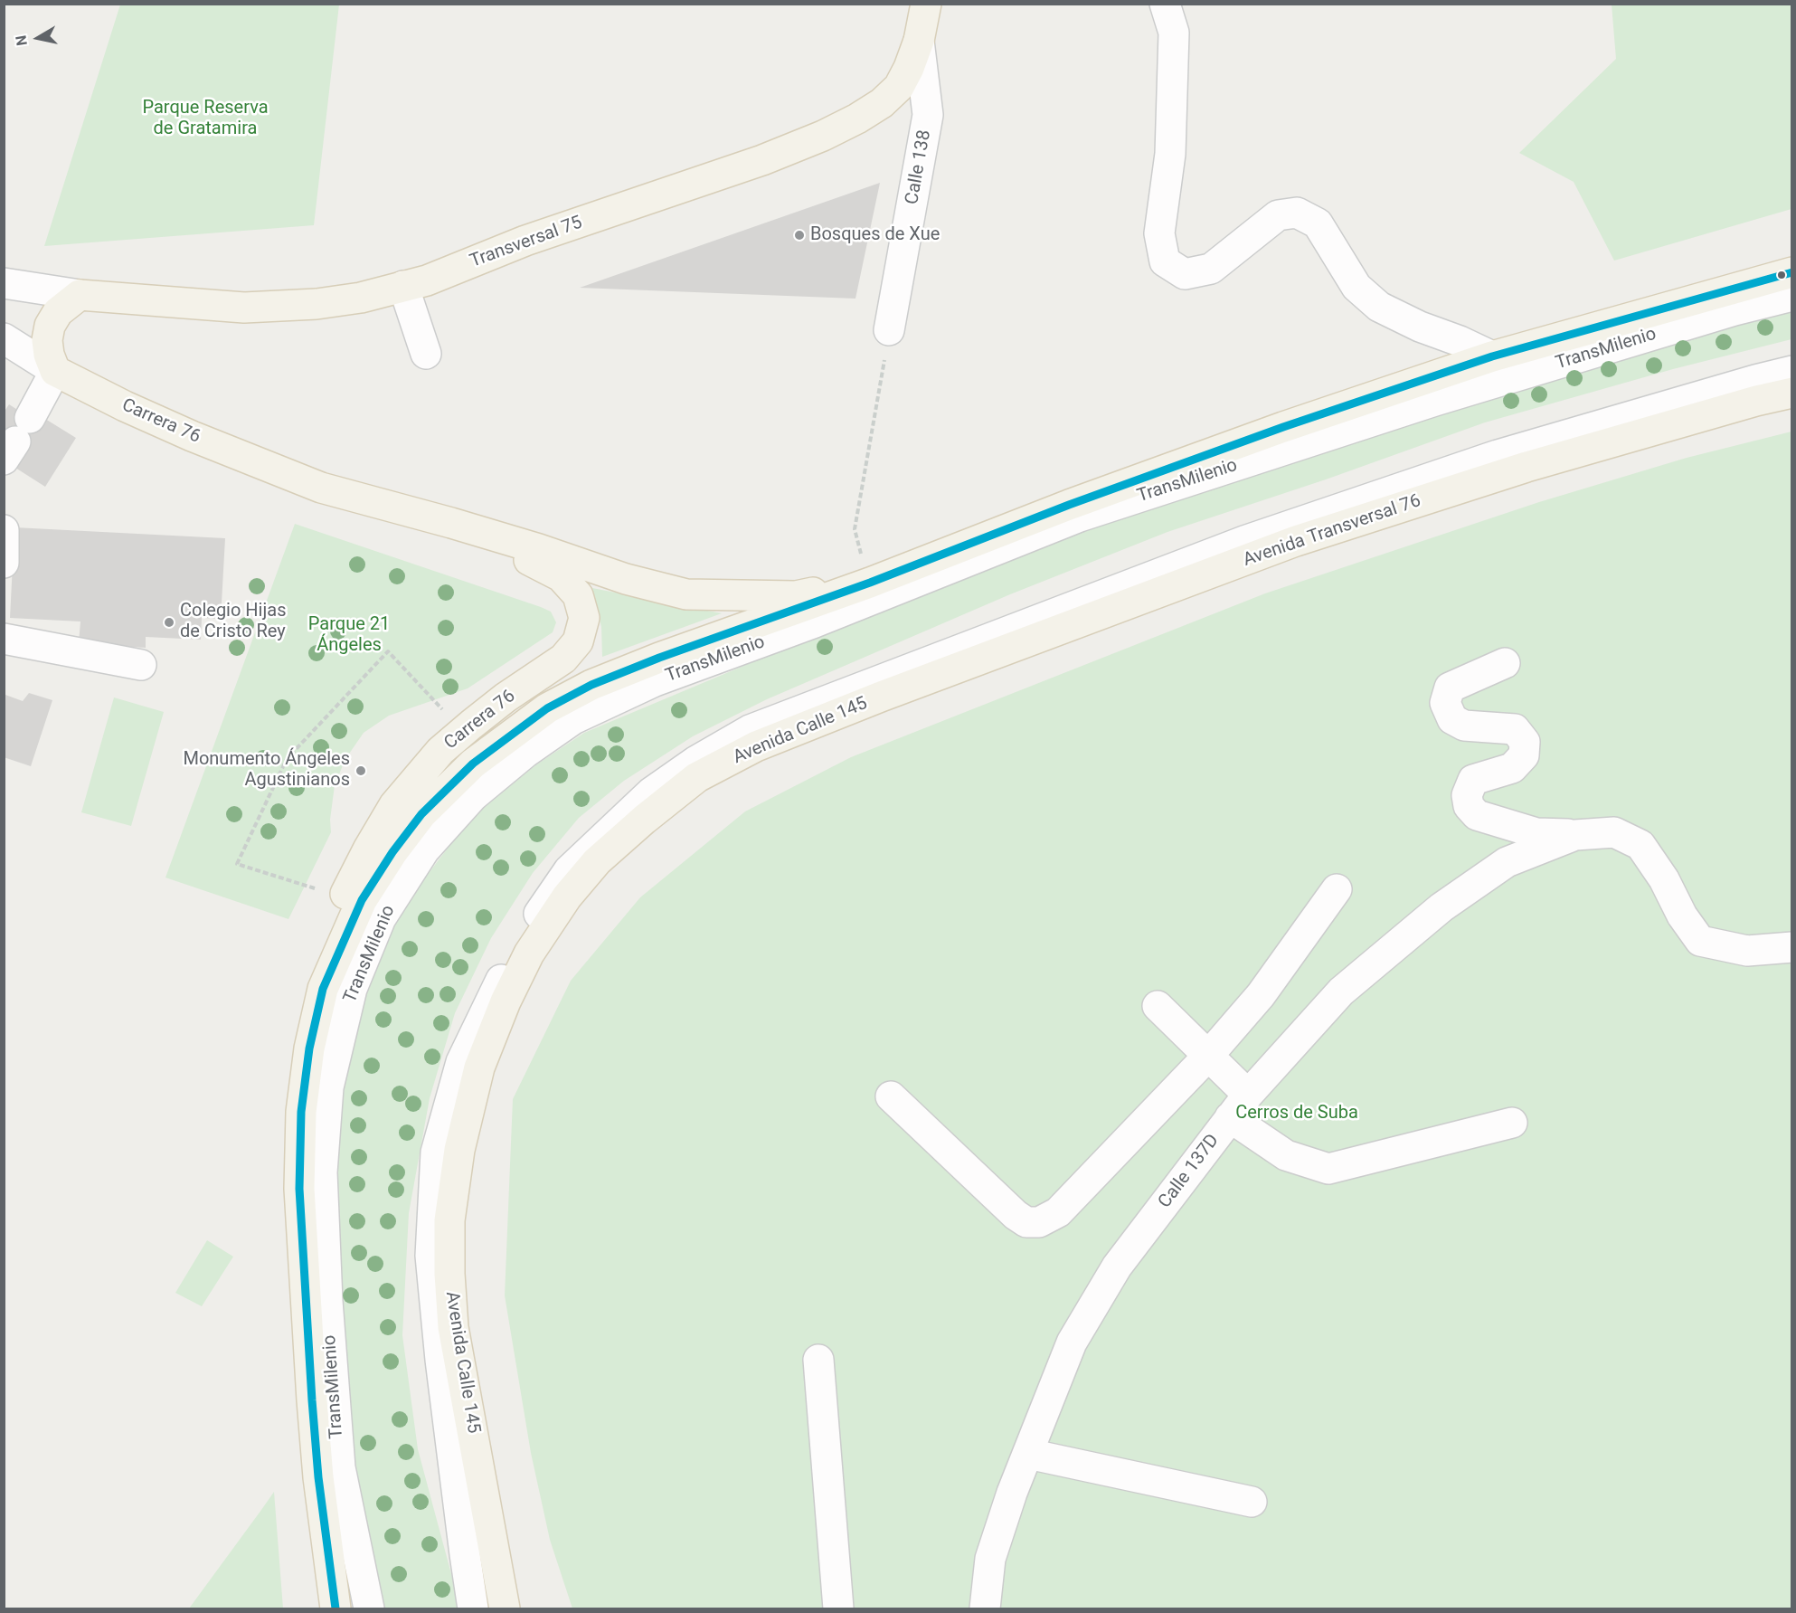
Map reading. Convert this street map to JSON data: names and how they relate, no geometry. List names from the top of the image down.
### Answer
{
  "streets": {
    "main road": [
      "Calle 138",
      "Transversal 75",
      "Carrera 76",
      "Avenida Transversal 76",
      "Avenida Calle 145"
    ],
    "street": ["TransMilenio", "Calle 137D"]
  },
  "crossings": [
    ["Calle 138", "Transversal 75"],
    ["Avenida Transversal 76", "Avenida Calle 145"]
  ],
  "parks": ["Parque Reserva de Gratamira", "Parque 21 Ángeles", "Cerros de Suba"],
  "places": ["Bosques de Xue", "Colegio Hijas de Cristo Rey", "Monumento Ángeles Agustinianos"],
  "north": "left"
}
